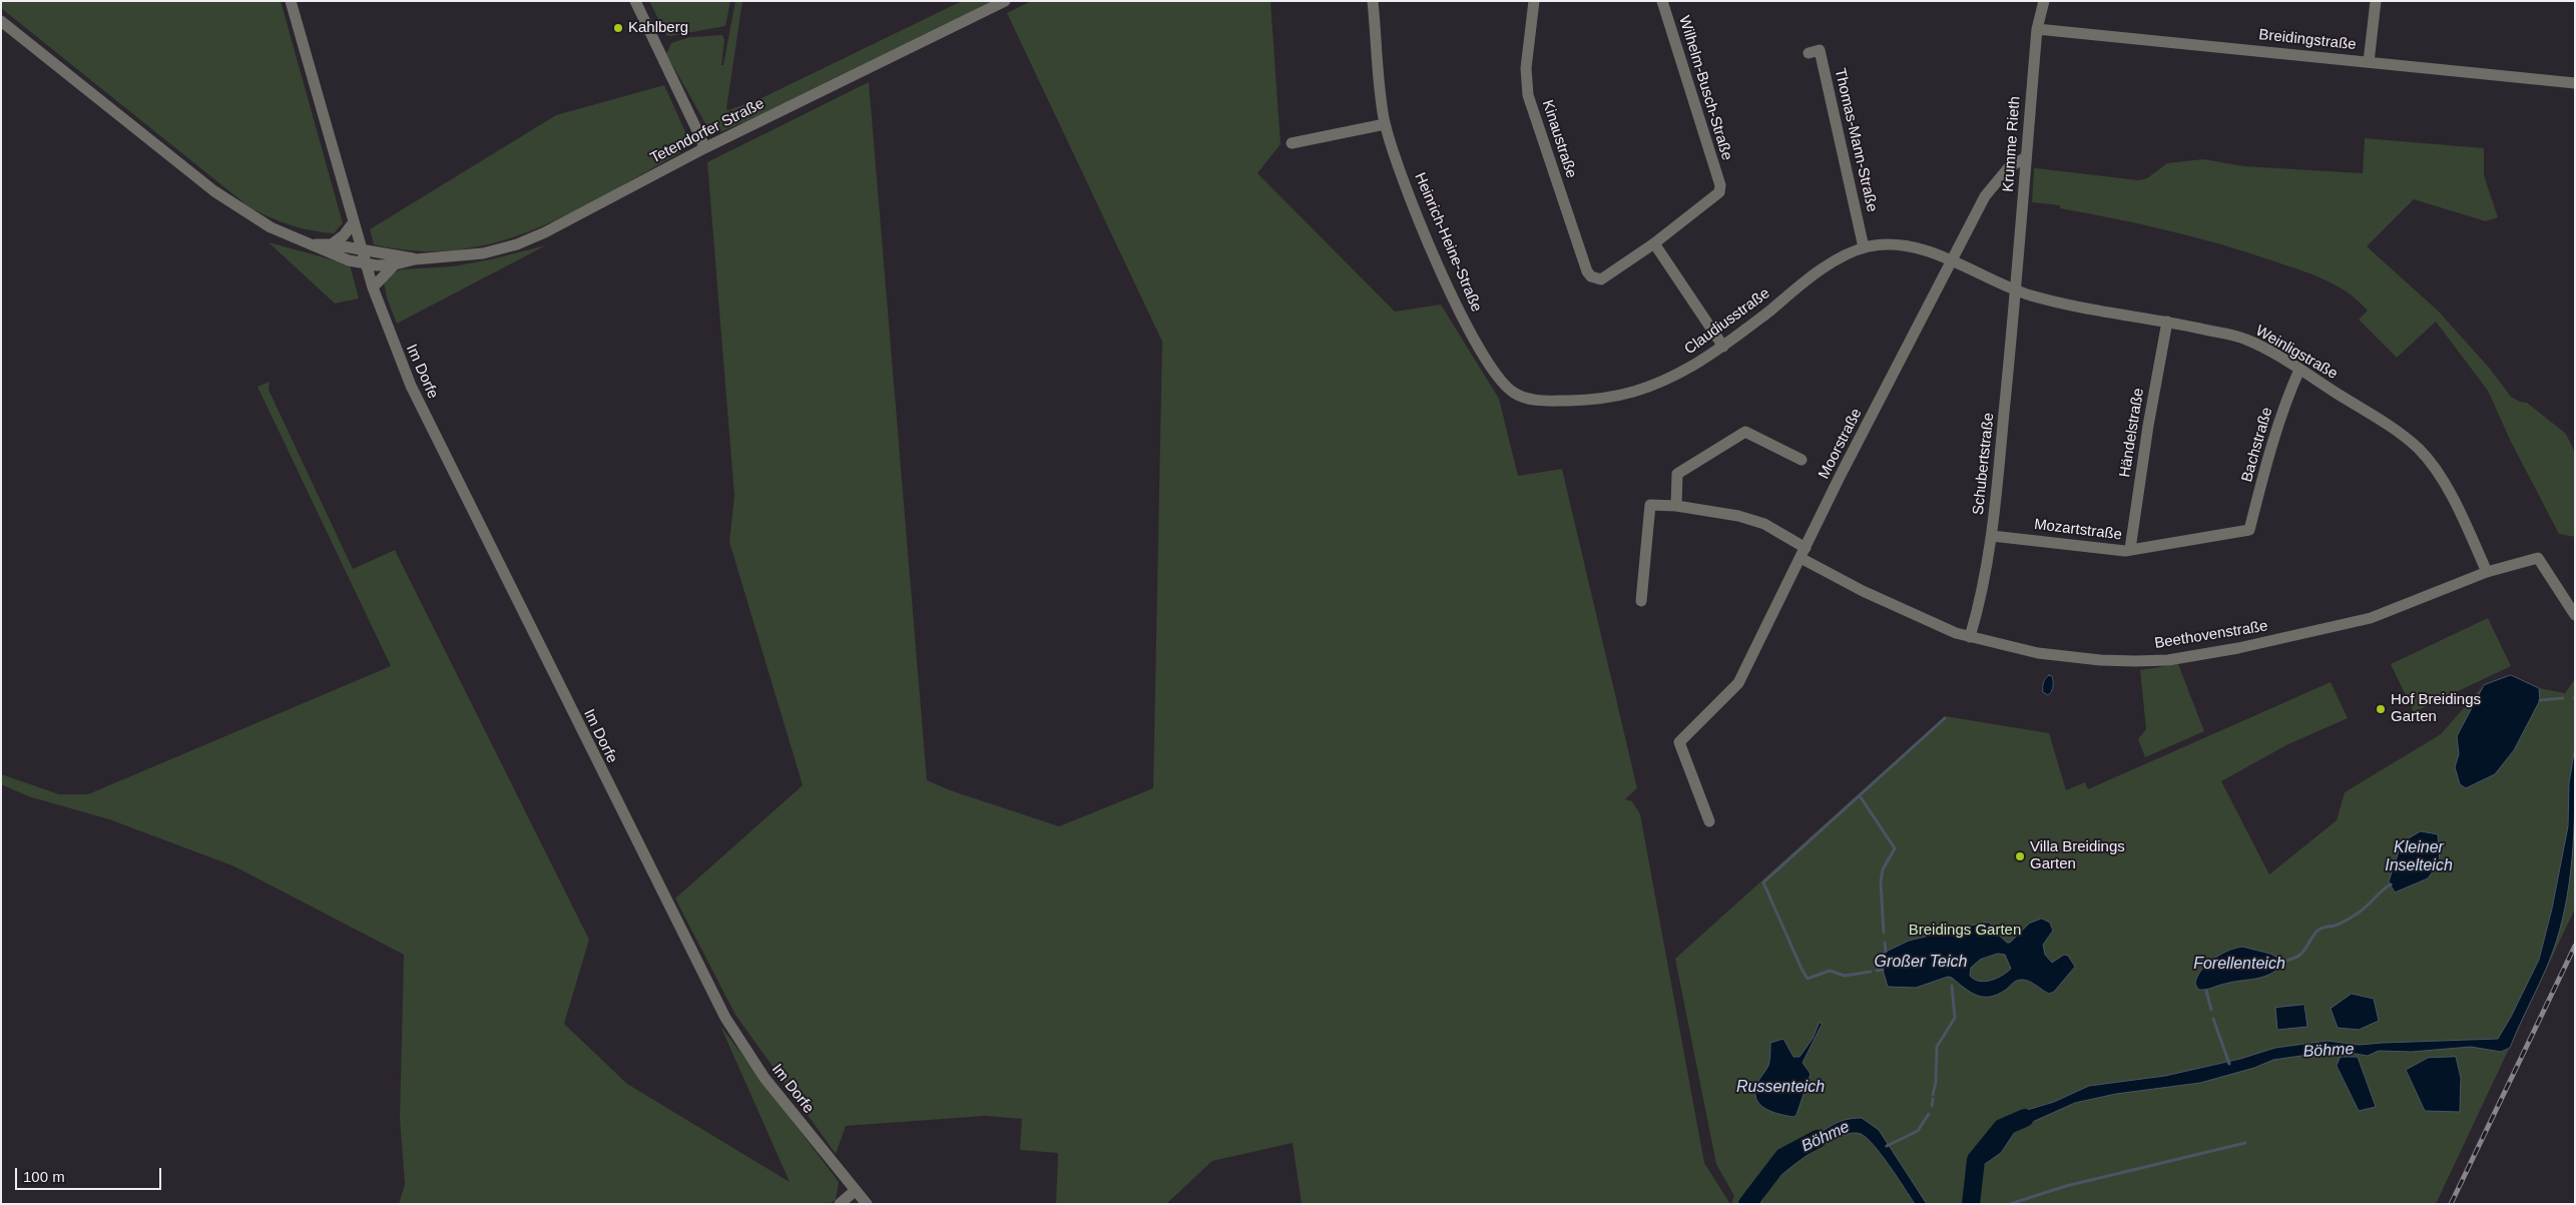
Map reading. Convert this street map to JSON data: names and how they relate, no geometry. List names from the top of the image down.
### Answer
{
  "streets": {
    "street": [
      "Breidingstraße",
      "Wilhelm-Busch-Straße",
      "Tetendorfer Straße",
      "Kinaustraße",
      "Thomas-Mann-Straße",
      "Krumme Rieth",
      "Heinrich-Heine-Straße",
      "Claudiusstraße",
      "Weinligstraße",
      "Im Dorfe",
      "Händelstraße",
      "Moorstraße",
      "Bachstraße",
      "Schubertstraße",
      "Mozartstraße",
      "Beethovenstraße"
    ]
  },
  "crossings": [
    ["Breidingstraße", "Krumme Rieth"],
    ["Wilhelm-Busch-Straße", "Kinaustraße"],
    ["Tetendorfer Straße", "Im Dorfe"],
    ["Thomas-Mann-Straße", "Claudiusstraße"],
    ["Krumme Rieth", "Weinligstraße"],
    ["Krumme Rieth", "Moorstraße"],
    ["Krumme Rieth", "Schubertstraße"],
    ["Heinrich-Heine-Straße", "Claudiusstraße"],
    ["Claudiusstraße", "Weinligstraße"],
    ["Claudiusstraße", "Moorstraße"],
    ["Weinligstraße", "Händelstraße"],
    ["Weinligstraße", "Moorstraße"],
    ["Weinligstraße", "Bachstraße"],
    ["Weinligstraße", "Schubertstraße"],
    ["Weinligstraße", "Beethovenstraße"],
    ["Händelstraße", "Mozartstraße"],
    ["Moorstraße", "Beethovenstraße"],
    ["Bachstraße", "Mozartstraße"],
    ["Schubertstraße", "Mozartstraße"],
    ["Schubertstraße", "Beethovenstraße"]
  ],
  "water": [
    "Kleiner Inselteich",
    "Großer Teich",
    "Forellenteich",
    "Böhme",
    "Russenteich"
  ],
  "parks": ["Breidings Garten"],
  "places": ["Kahlberg", "Hof Breidings Garten", "Villa Breidings Garten"],
  "scale_bar": "100 m"
}
